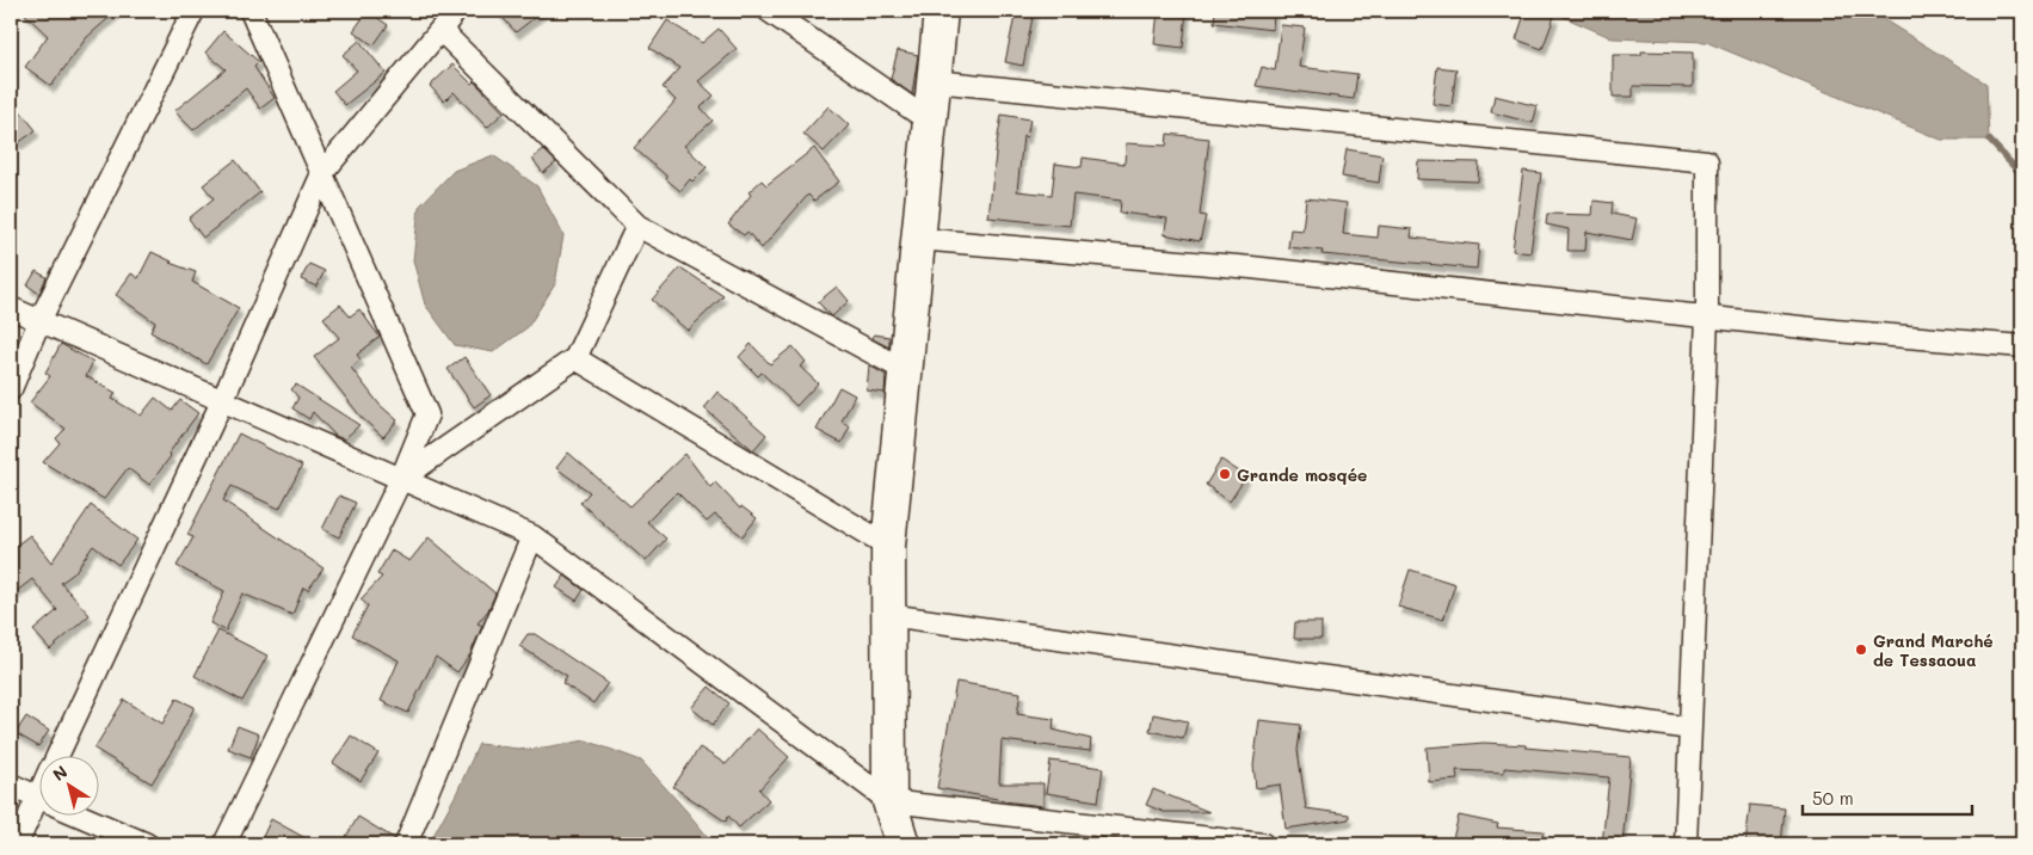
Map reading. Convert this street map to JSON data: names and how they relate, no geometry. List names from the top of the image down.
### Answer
{
  "places": ["Grande mosqée", "Grand Marché de Tessaoua"],
  "scale_bar": "50 m",
  "north": "top left"
}
